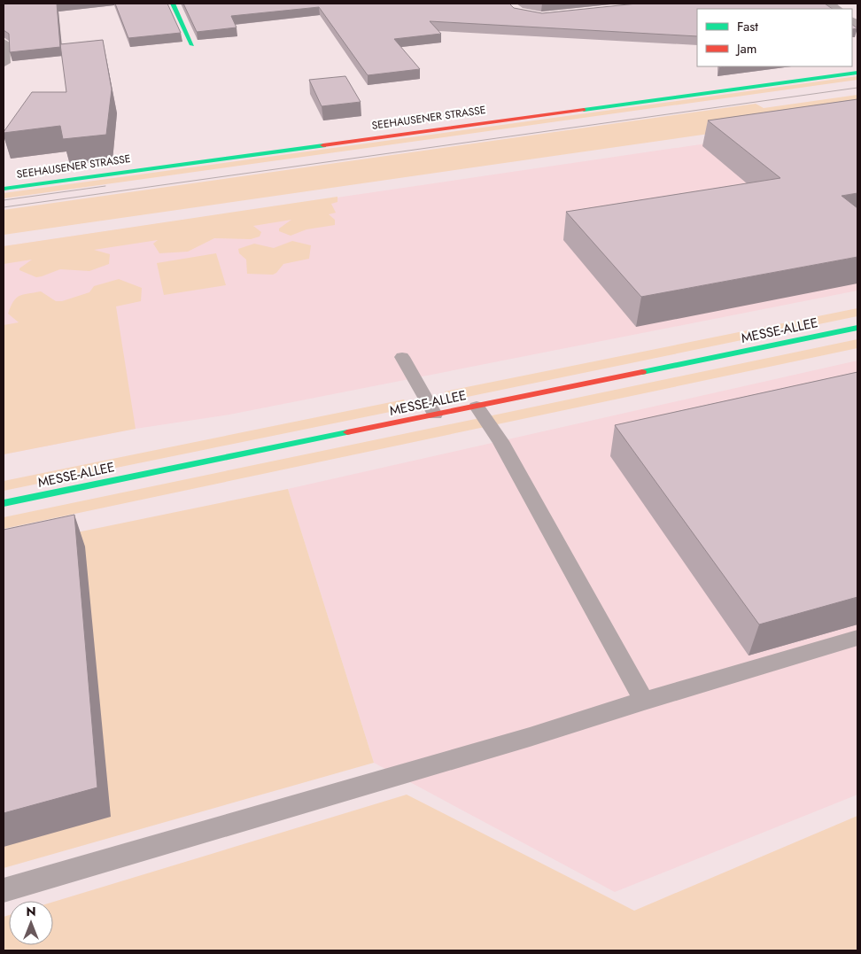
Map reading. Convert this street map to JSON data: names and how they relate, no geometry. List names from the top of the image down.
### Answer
{
  "streets": {
    "street": ["SEEHAUSENER STRASSE", "MESSE-ALLEE"]
  },
  "legend": ["Fast", "Jam"],
  "north": "top"
}
